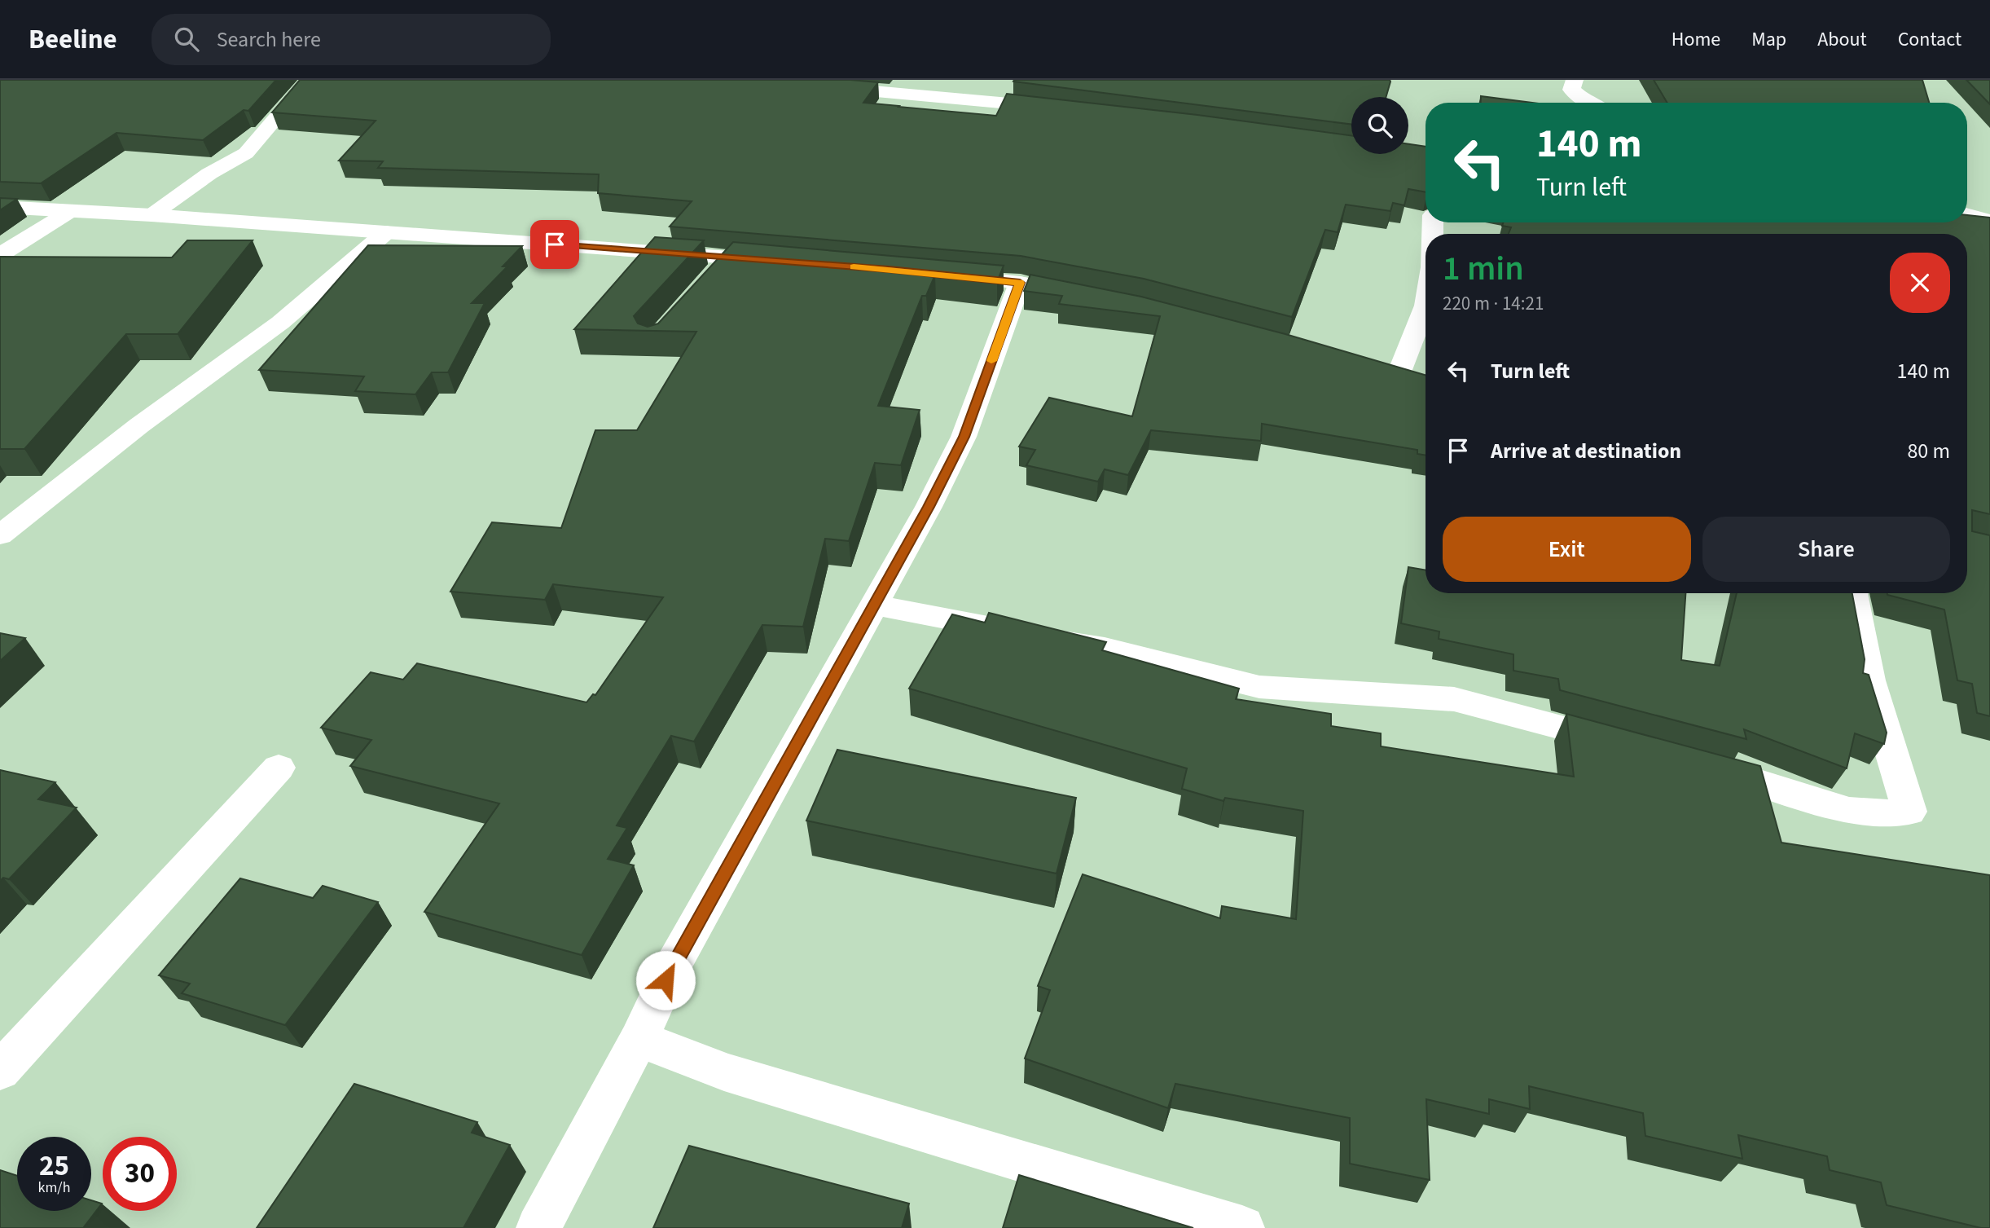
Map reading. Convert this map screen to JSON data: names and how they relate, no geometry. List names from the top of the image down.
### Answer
{
  "page": {
    "header": "Beeline",
    "search": "Search here",
    "nav": [
      "Home",
      "Map",
      "About",
      "Contact"
    ],
    "turn": ["140 m", "Turn left"],
    "heading": ["1 min", "220 m · 14:21"],
    "list": [
      {
        "name": "Turn left",
        "value": "140 m"
      },
      {
        "name": "Arrive at destination",
        "value": "80 m"
      }
    ],
    "buttons": ["Exit", "Share"],
    "speed": "25 km/h",
    "limit": "30"
  }
}
